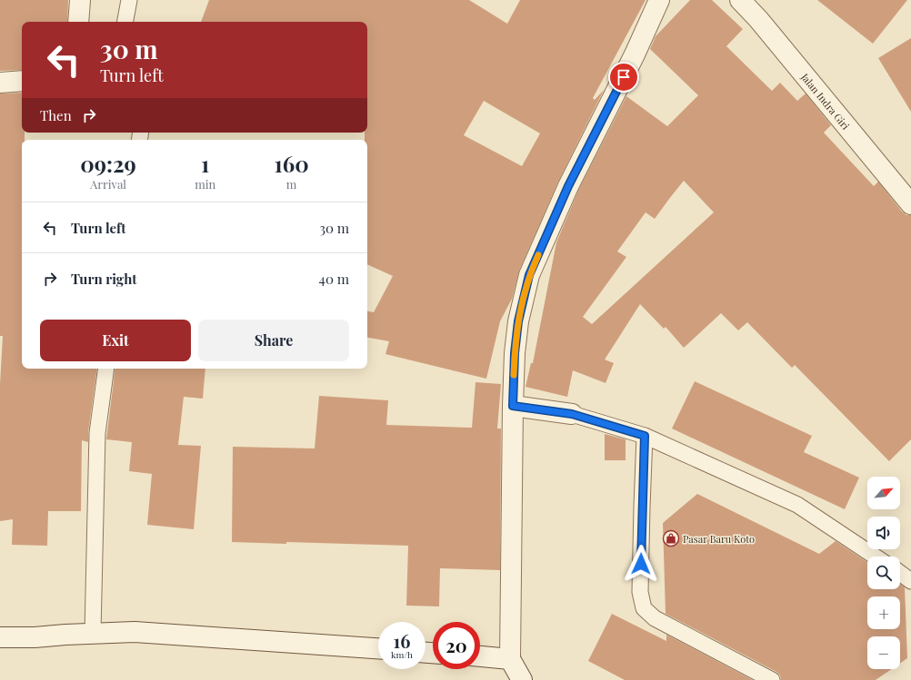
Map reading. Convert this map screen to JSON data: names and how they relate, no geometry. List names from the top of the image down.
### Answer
{
  "streets": {
    "street": ["Jalan Indra Giri"]
  },
  "places": {
    "shop": ["Pasar Baru Koto"]
  },
  "north": "top right",
  "page": {
    "turn": ["30 m", "Turn left"],
    "then": "Then",
    "eta": [
      "09:29",
      "Arrival",
      "1",
      "min",
      "160",
      "m"
    ],
    "list": [
      {
        "name": "Turn left",
        "value": "30 m"
      },
      {
        "name": "Turn right",
        "value": "40 m"
      }
    ],
    "buttons": ["Exit", "Share"],
    "map_buttons": ["+", "−"],
    "speed": "16 km/h",
    "limit": "20"
  }
}
